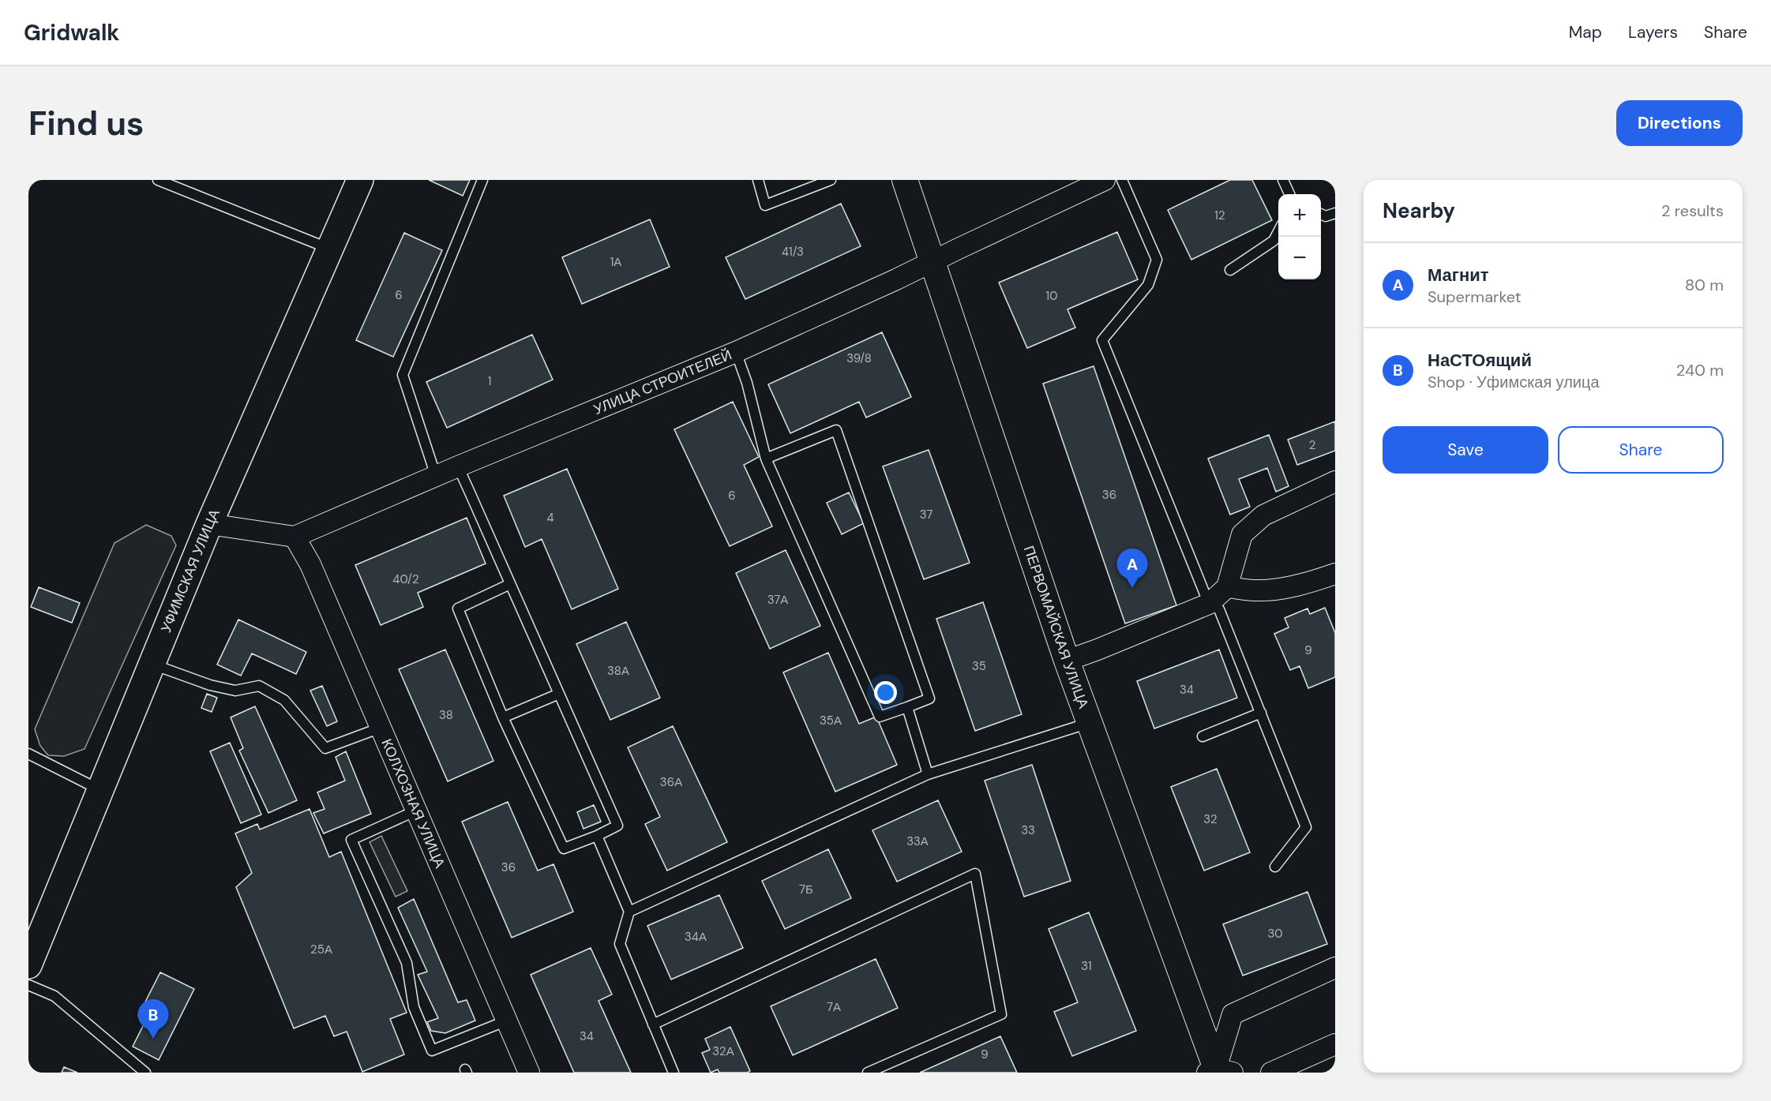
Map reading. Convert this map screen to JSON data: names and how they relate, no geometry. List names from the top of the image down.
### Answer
{
  "streets": {
    "main road": ["УФИМСКАЯ УЛИЦА"],
    "street": ["УЛИЦА СТРОИТЕЛЕЙ", "ПЕРВОМАЙСКАЯ УЛИЦА", "КОЛХОЗНАЯ УЛИЦА"]
  },
  "crossings": [
    ["УЛИЦА СТРОИТЕЛЕЙ", "ПЕРВОМАЙСКАЯ УЛИЦА"],
    ["УЛИЦА СТРОИТЕЛЕЙ", "КОЛХОЗНАЯ УЛИЦА"]
  ],
  "house_numbers": [
    "12",
    "41/3",
    "1А",
    "6",
    "10",
    "39/8",
    "1",
    "2",
    "36",
    "6",
    "37",
    "4",
    "40/2",
    "37А",
    "9",
    "35",
    "38А",
    "34",
    "38",
    "35А",
    "36А",
    "32",
    "33",
    "33А",
    "36",
    "7Б",
    "30",
    "34А",
    "25А",
    "31",
    "7А",
    "34",
    "32А",
    "9"
  ],
  "page": {
    "header": "Gridwalk",
    "nav": ["Map", "Layers", "Share"],
    "buttons": [
      "Directions",
      ["Save", "Share"]
    ],
    "title": "Find us",
    "heading": ["Nearby", "2 results"],
    "map_buttons": ["+", "−"],
    "list": [
      {
        "mark": "A",
        "name": "Магнит",
        "note": "Supermarket",
        "value": "80 m"
      },
      {
        "mark": "B",
        "name": "НаСТОящий",
        "note": "Shop · Уфимская улица",
        "value": "240 m"
      }
    ],
    "pins": ["A", "B"]
  }
}
